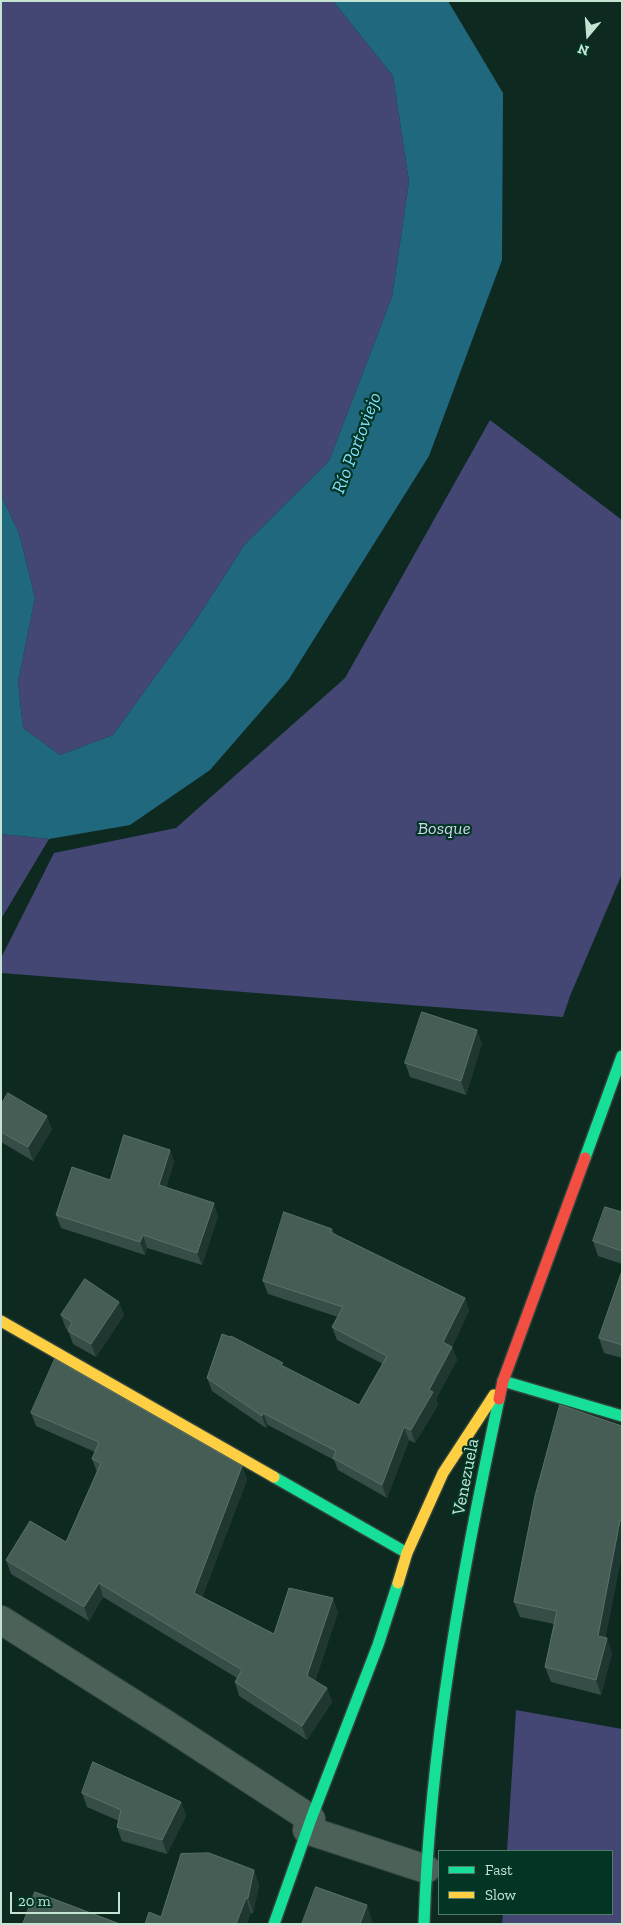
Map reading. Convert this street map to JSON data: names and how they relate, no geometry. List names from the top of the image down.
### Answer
{
  "streets": {
    "street": ["Venezuela"]
  },
  "water": ["Río Portoviejo"],
  "parks": ["Bosque"],
  "legend": ["Fast", "Slow"],
  "scale_bar": "20 m",
  "north": "bottom"
}
